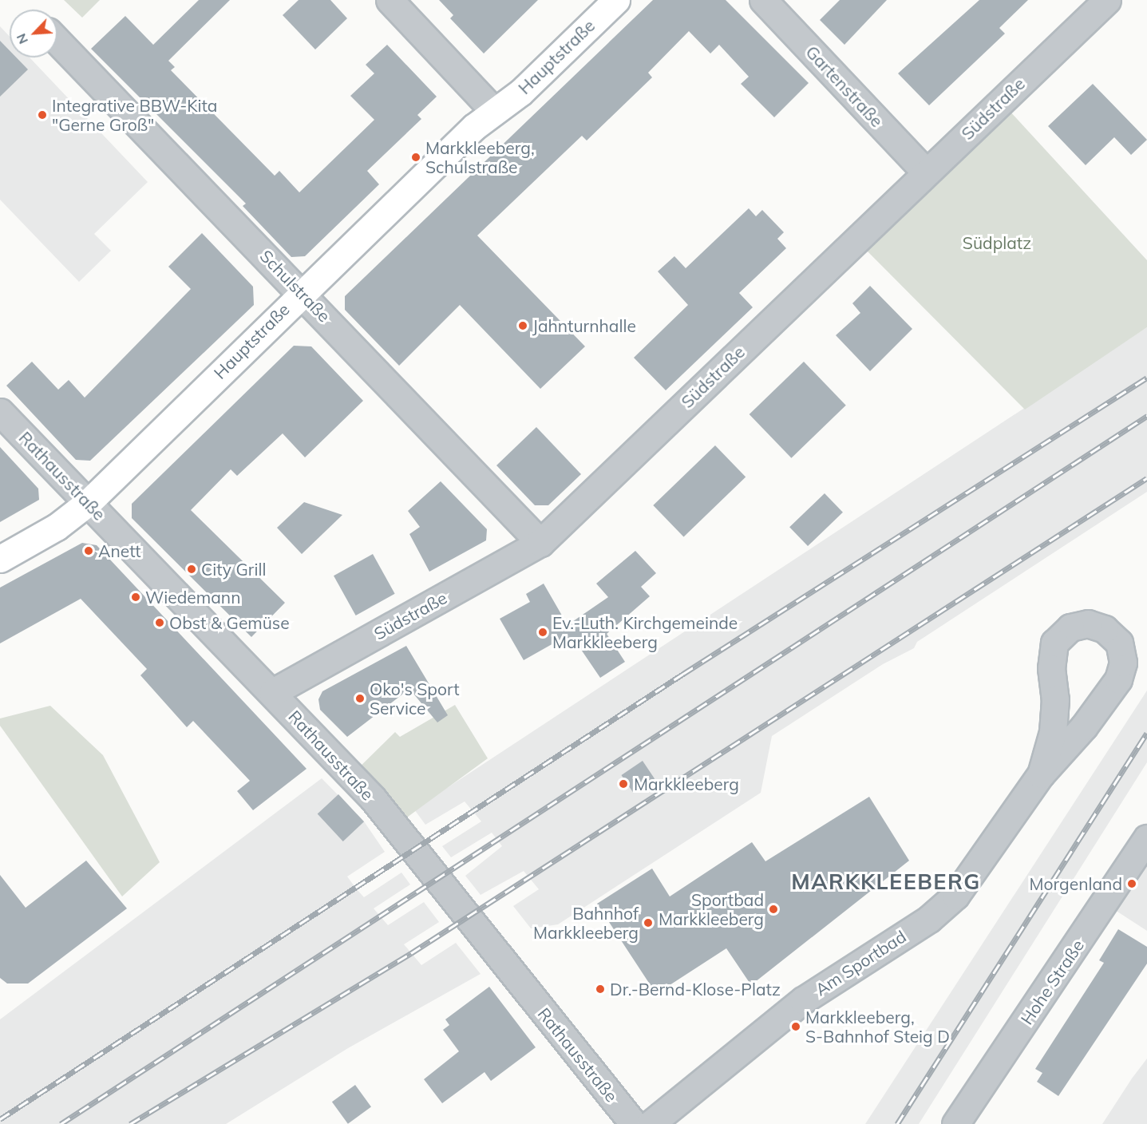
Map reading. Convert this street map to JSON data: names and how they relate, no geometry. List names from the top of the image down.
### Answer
{
  "streets": {
    "main road": ["Hauptstraße"],
    "street": [
      "Gartenstraße",
      "Südstraße",
      "Schulstraße",
      "Rathausstraße",
      "Am Sportbad",
      "Hohe Straße"
    ]
  },
  "crossings": [
    ["Hauptstraße", "Schulstraße"],
    ["Hauptstraße", "Rathausstraße"],
    ["Gartenstraße", "Südstraße"],
    ["Südstraße", "Schulstraße"],
    ["Südstraße", "Rathausstraße"]
  ],
  "districts": ["MARKKLEEBERG"],
  "parks": ["Südplatz"],
  "places": [
    "Integrative BBW-Kita \"Gerne Groß\"",
    "Markkleeberg, Schulstraße",
    "Jahnturnhalle",
    "Anett",
    "City Grill",
    "Wiedemann",
    "Obst & Gemüse",
    "Ev.-Luth. Kirchgemeinde Markkleeberg",
    "Oko's Sport Service",
    "Markkleeberg",
    "Morgenland",
    "Sportbad Markkleeberg",
    "Bahnhof Markkleeberg",
    "Dr.-Bernd-Klose-Platz",
    "Markkleeberg, S-Bahnhof Steig D"
  ],
  "north": "bottom left"
}
